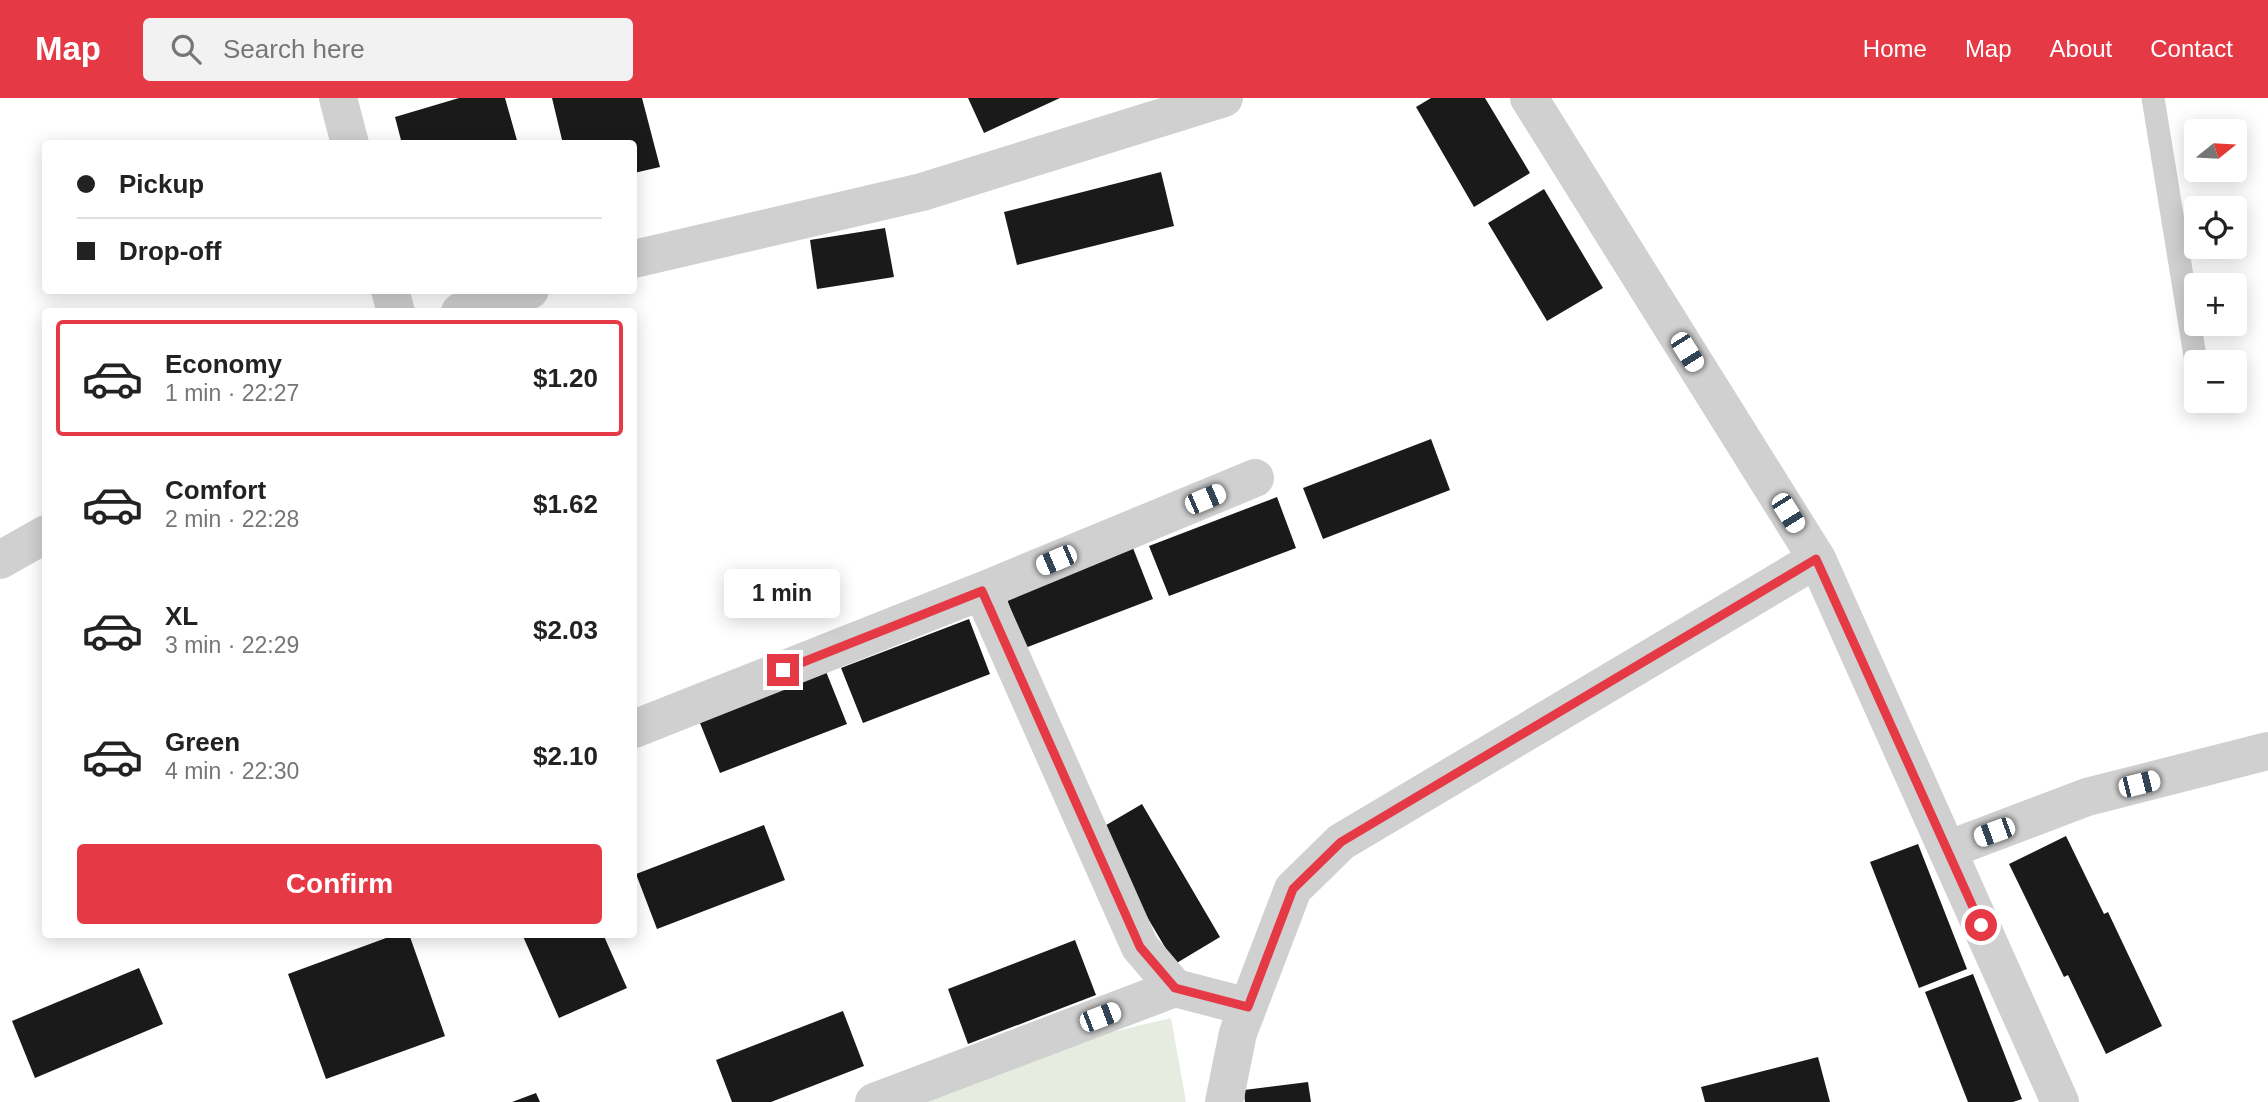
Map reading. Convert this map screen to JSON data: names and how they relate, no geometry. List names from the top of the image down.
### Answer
{
  "north": "right",
  "page": {
    "header": "Map",
    "search": "Search here",
    "nav": [
      "Home",
      "Map",
      "About",
      "Contact"
    ],
    "map_buttons": ["+", "−"],
    "banner": ["Pickup", "Drop-off"],
    "list": [
      {
        "name": "Economy",
        "note": "1 min · 22:27",
        "value": "$1.20"
      },
      {
        "name": "Comfort",
        "note": "2 min · 22:28",
        "value": "$1.62"
      },
      {
        "name": "XL",
        "note": "3 min · 22:29",
        "value": "$2.03"
      },
      {
        "name": "Green",
        "note": "4 min · 22:30",
        "value": "$2.10"
      }
    ],
    "bubble": "1 min",
    "buttons": "Confirm"
  }
}
